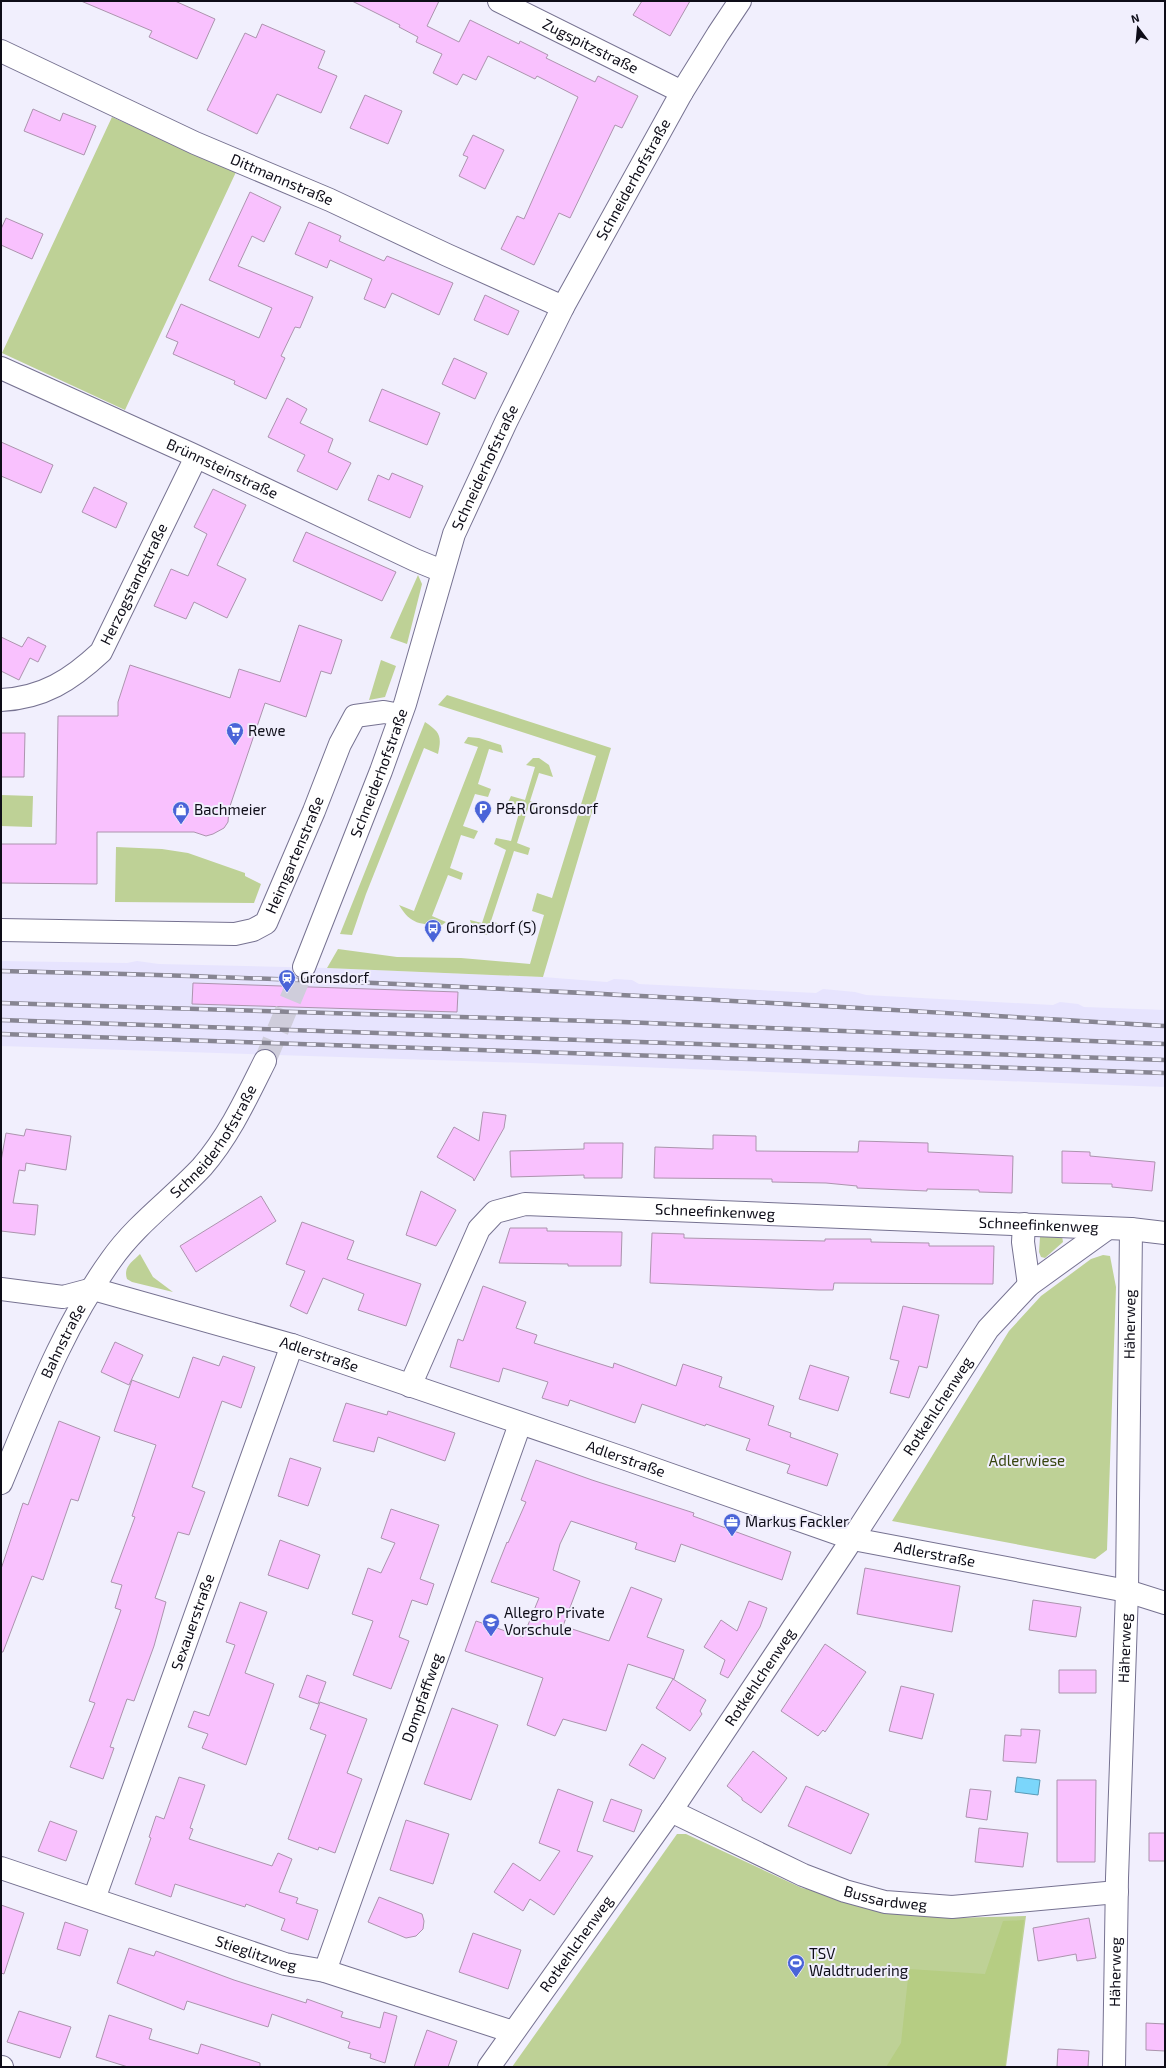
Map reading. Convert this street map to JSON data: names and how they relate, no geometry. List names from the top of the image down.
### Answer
{
  "streets": {
    "street": [
      "Zugspitzstraße",
      "Dittmannstraße",
      "Schneiderhofstraße",
      "Brünnsteinstraße",
      "Herzogstandstraße",
      "Heimgartenstraße",
      "Schneefinkenweg",
      "Häherweg",
      "Bahnstraße",
      "Adlerstraße",
      "Rotkehlchenweg",
      "Sexauerstraße",
      "Dompfaffweg",
      "Bussardweg",
      "Stieglitzweg"
    ]
  },
  "crossings": [
    ["Zugspitzstraße", "Schneiderhofstraße"],
    ["Dittmannstraße", "Schneiderhofstraße"],
    ["Schneiderhofstraße", "Brünnsteinstraße"],
    ["Schneiderhofstraße", "Heimgartenstraße"],
    ["Schneiderhofstraße", "Bahnstraße"],
    ["Brünnsteinstraße", "Herzogstandstraße"],
    ["Schneefinkenweg", "Häherweg"],
    ["Schneefinkenweg", "Adlerstraße"],
    ["Schneefinkenweg", "Rotkehlchenweg"],
    ["Häherweg", "Adlerstraße"],
    ["Häherweg", "Bussardweg"],
    ["Bahnstraße", "Adlerstraße"],
    ["Adlerstraße", "Rotkehlchenweg"],
    ["Adlerstraße", "Sexauerstraße"],
    ["Adlerstraße", "Dompfaffweg"],
    ["Rotkehlchenweg", "Bussardweg"],
    ["Rotkehlchenweg", "Stieglitzweg"],
    ["Sexauerstraße", "Stieglitzweg"],
    ["Dompfaffweg", "Stieglitzweg"]
  ],
  "parks": ["Adlerwiese"],
  "places": {
    "supermarket": ["Rewe"],
    "parking": ["P&R Gronsdorf"],
    "shop": ["Bachmeier"],
    "bus stop": ["Gronsdorf (S)"],
    "station": ["Gronsdorf"],
    "office": ["Markus Fackler"],
    "school or university": ["Allegro Private Vorschule"],
    "sports": ["TSV Waldtrudering"]
  },
  "north": "top"
}
